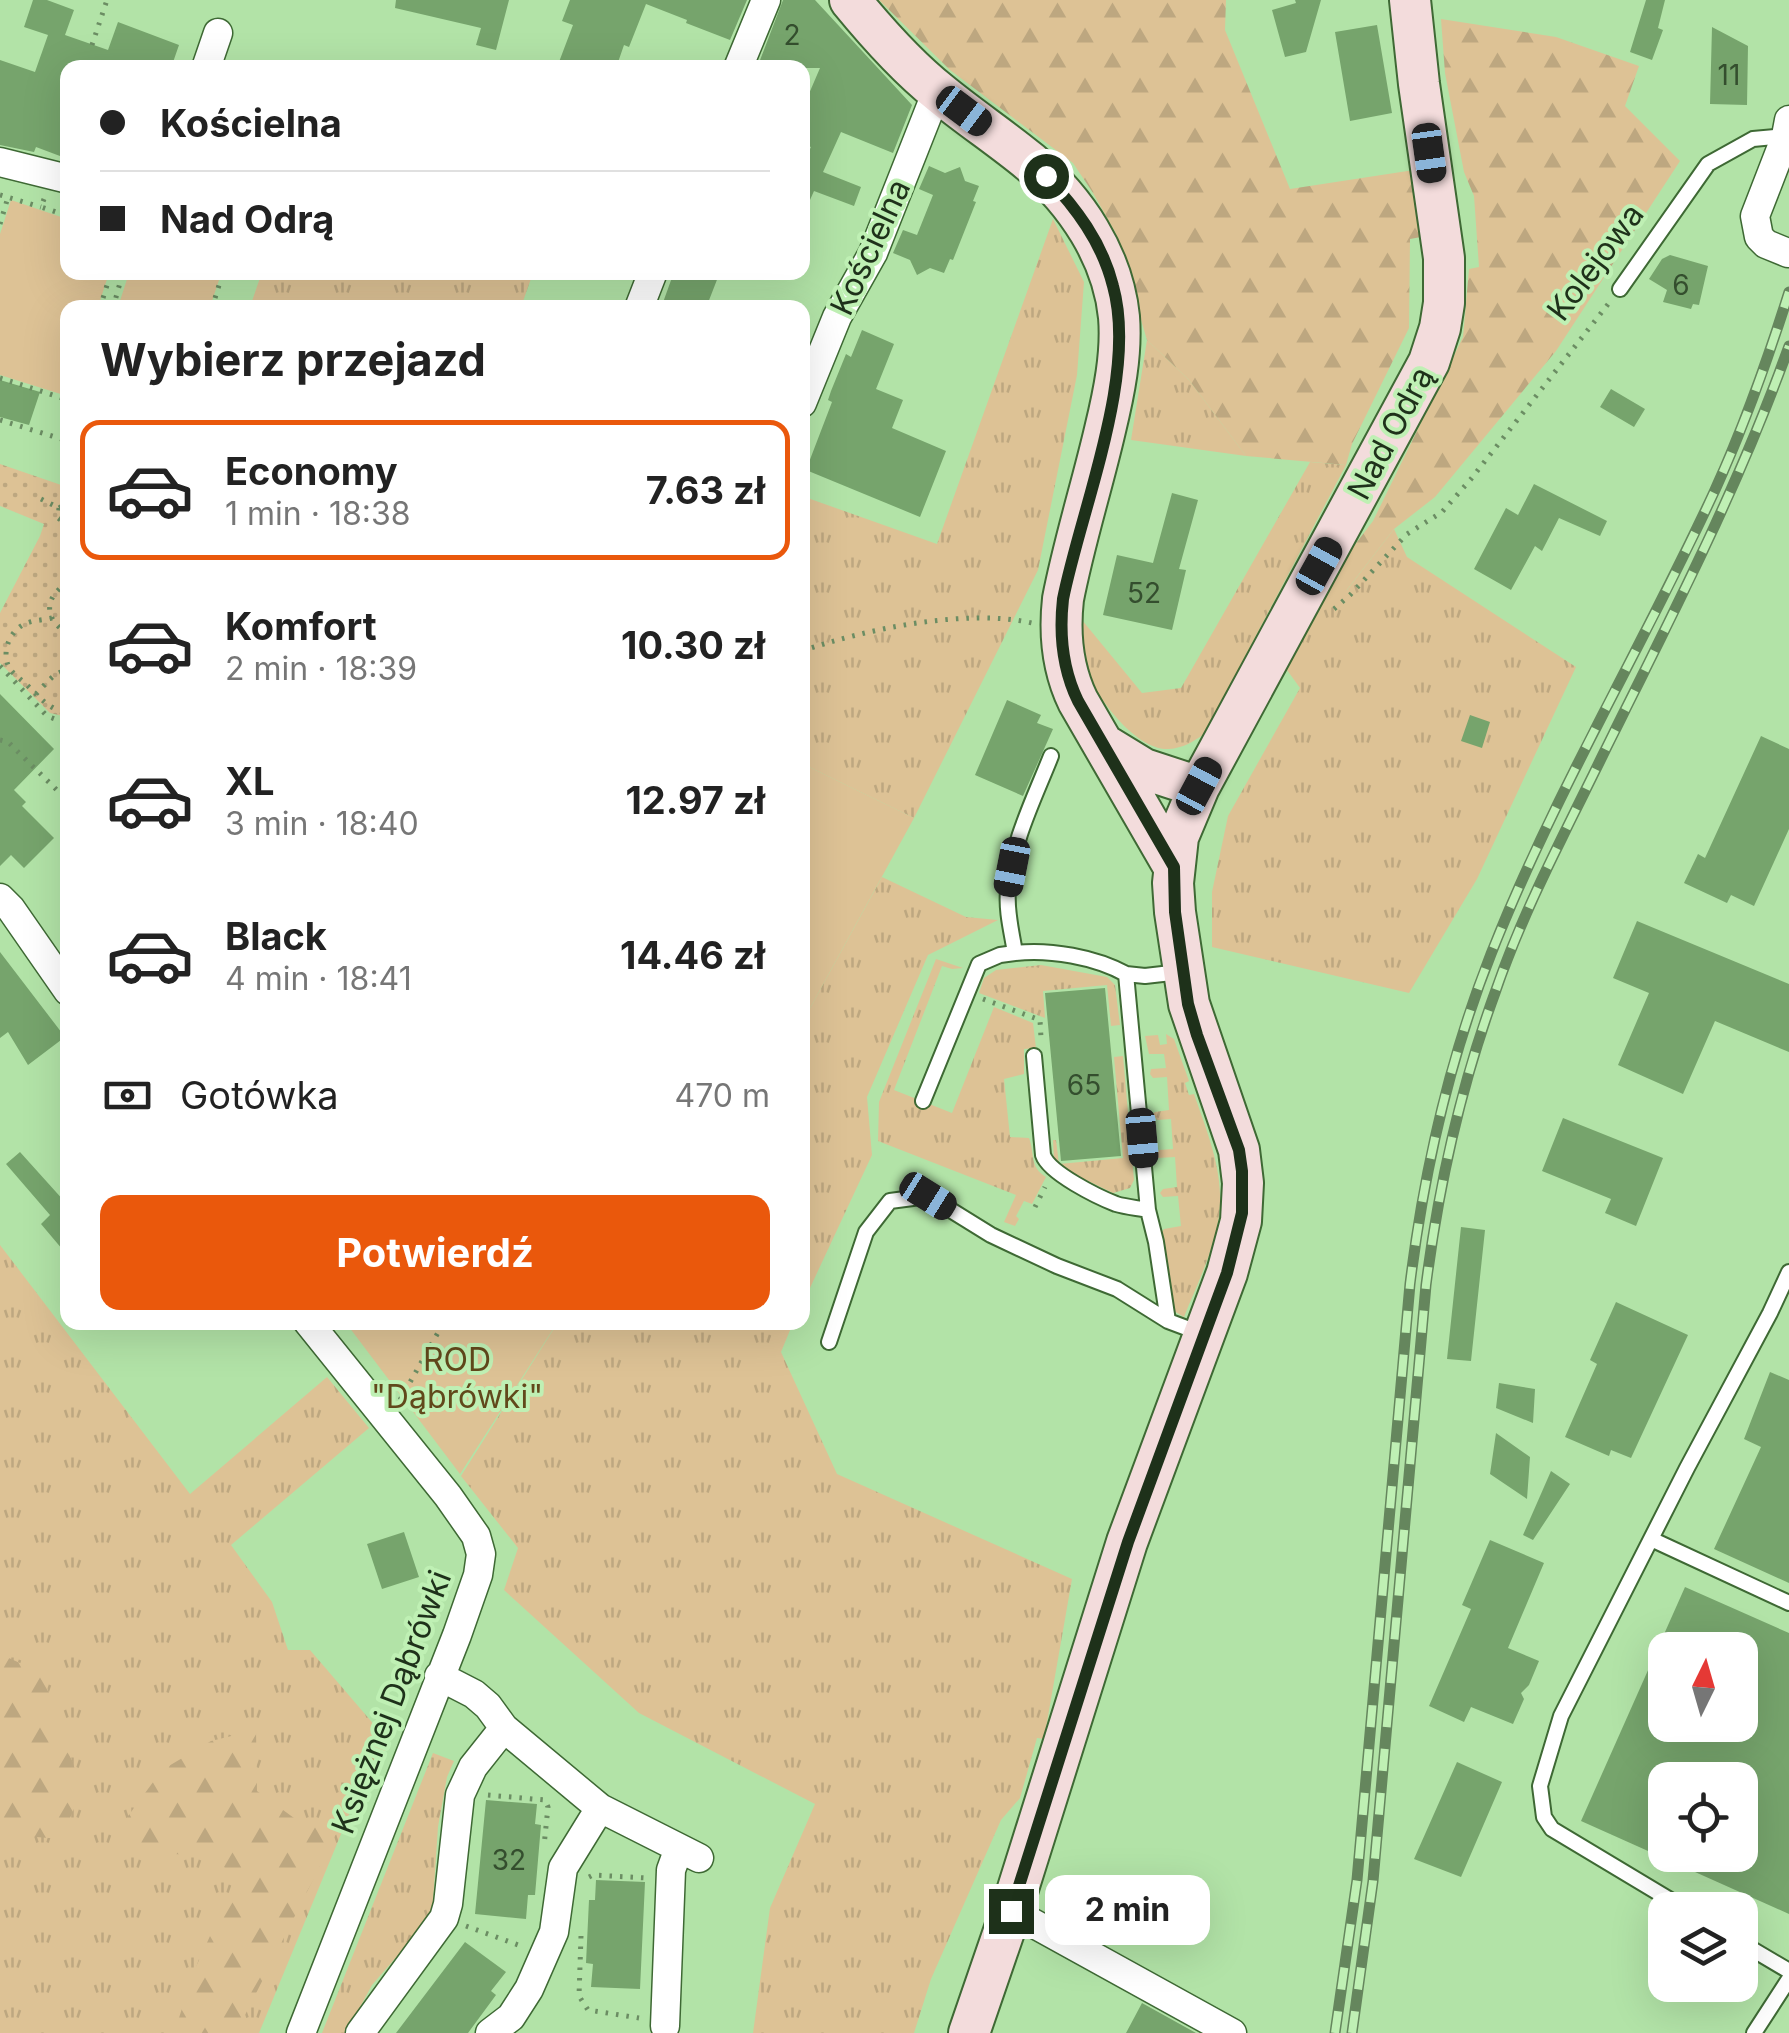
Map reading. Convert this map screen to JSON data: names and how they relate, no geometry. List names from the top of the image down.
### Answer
{
  "streets": {
    "street": ["Kościelna", "Nad Odrą", "Księżnej Dąbrówki"],
    "lane": ["Kolejowa"]
  },
  "parks": ["ROD \"Dąbrówki\""],
  "house_numbers": [
    "2",
    "11",
    "6",
    "52",
    "65",
    "32"
  ],
  "north": "top",
  "page": {
    "banner": ["Kościelna", "Nad Odrą"],
    "heading": "Wybierz przejazd",
    "list": [
      {
        "name": "Economy",
        "note": "1 min · 18:38",
        "value": "7.63 zł"
      },
      {
        "name": "Komfort",
        "note": "2 min · 18:39",
        "value": "10.30 zł"
      },
      {
        "name": "XL",
        "note": "3 min · 18:40",
        "value": "12.97 zł"
      },
      {
        "name": "Black",
        "note": "4 min · 18:41",
        "value": "14.46 zł"
      }
    ],
    "pay": ["Gotówka", "470 m"],
    "buttons": "Potwierdź",
    "bubble": "2 min"
  }
}
